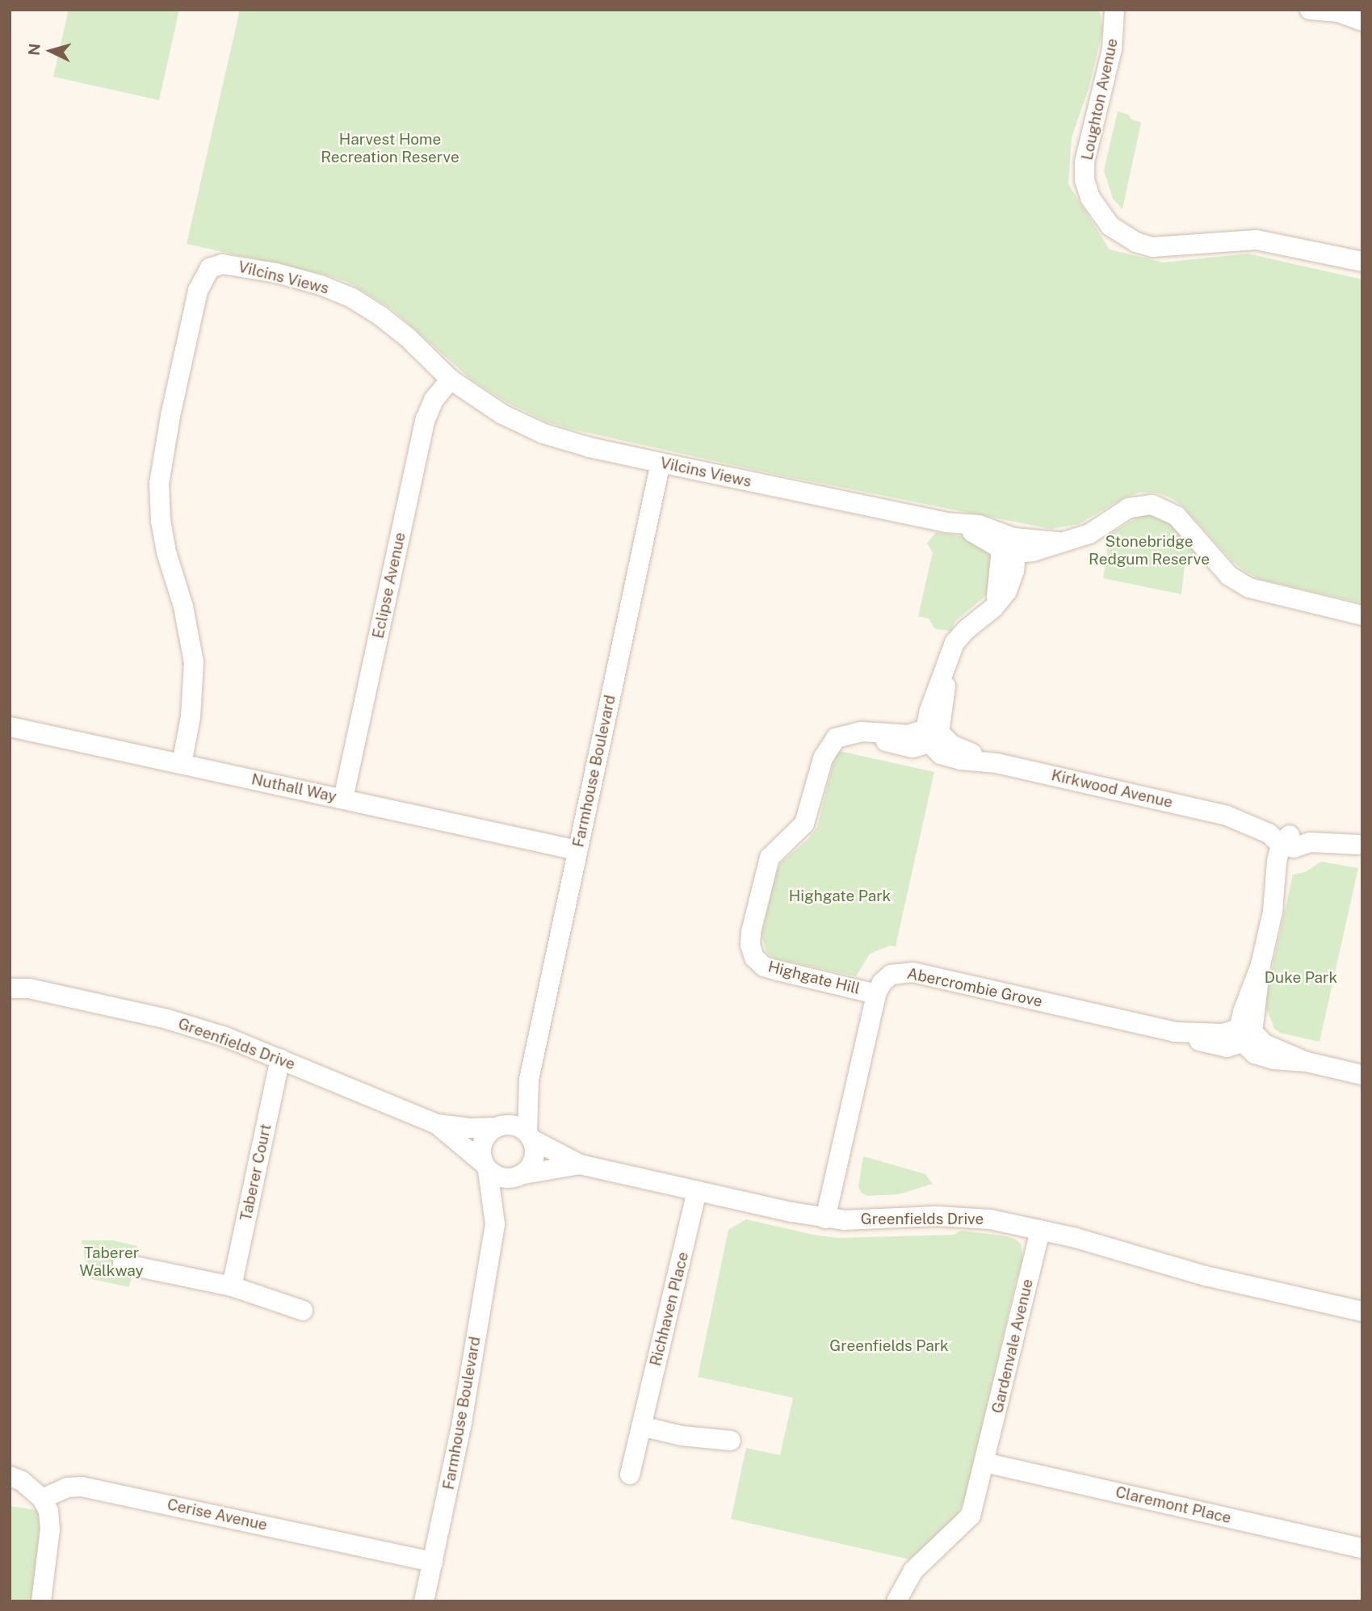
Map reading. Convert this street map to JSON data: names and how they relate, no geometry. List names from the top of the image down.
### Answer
{
  "streets": {
    "street": [
      "Loughton Avenue",
      "Vilcins Views",
      "Eclipse Avenue",
      "Farmhouse Boulevard",
      "Nuthall Way",
      "Kirkwood Avenue",
      "Highgate Hill",
      "Abercrombie Grove",
      "Greenfields Drive",
      "Taberer Court",
      "Richhaven Place",
      "Gardenvale Avenue",
      "Claremont Place",
      "Cerise Avenue"
    ]
  },
  "crossings": [
    ["Vilcins Views", "Eclipse Avenue"],
    ["Vilcins Views", "Farmhouse Boulevard"],
    ["Vilcins Views", "Nuthall Way"],
    ["Eclipse Avenue", "Nuthall Way"],
    ["Farmhouse Boulevard", "Nuthall Way"],
    ["Farmhouse Boulevard", "Greenfields Drive"],
    ["Farmhouse Boulevard", "Cerise Avenue"],
    ["Kirkwood Avenue", "Highgate Hill"],
    ["Highgate Hill", "Abercrombie Grove"],
    ["Abercrombie Grove", "Greenfields Drive"],
    ["Greenfields Drive", "Taberer Court"],
    ["Greenfields Drive", "Richhaven Place"],
    ["Greenfields Drive", "Gardenvale Avenue"],
    ["Gardenvale Avenue", "Claremont Place"]
  ],
  "parks": [
    "Harvest Home Recreation Reserve",
    "Stonebridge Redgum Reserve",
    "Highgate Park",
    "Duke Park",
    "Taberer Walkway",
    "Greenfields Park"
  ],
  "north": "left"
}
